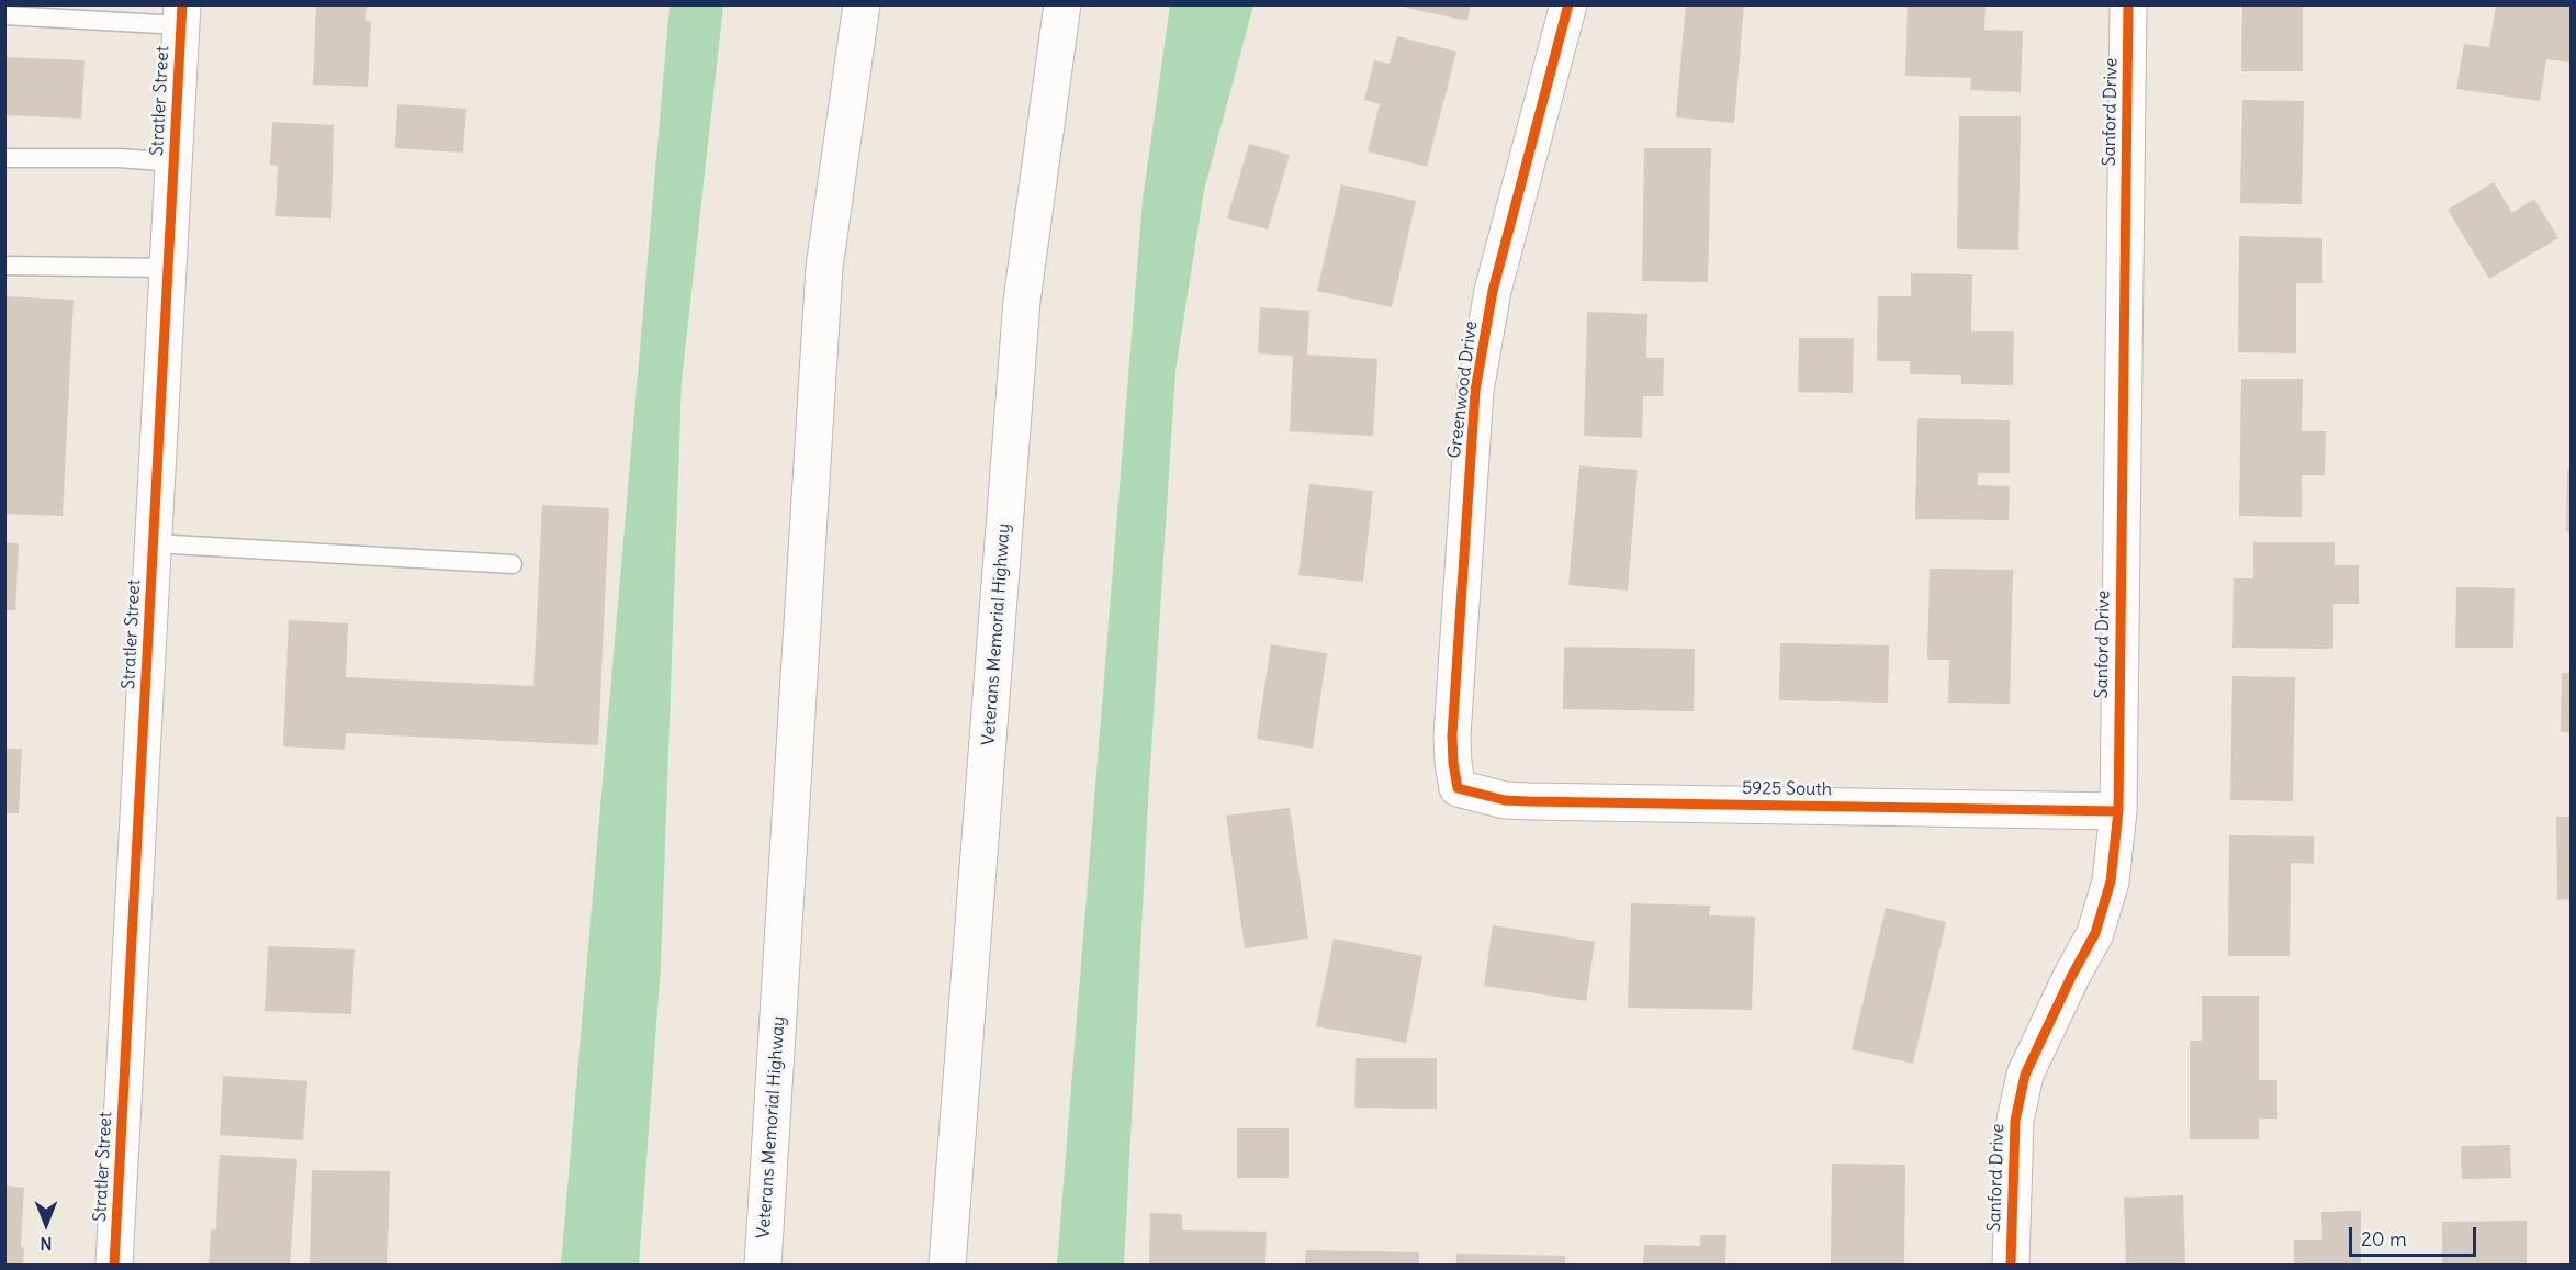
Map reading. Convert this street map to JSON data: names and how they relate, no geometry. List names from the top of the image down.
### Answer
{
  "streets": {
    "main road": [
      "Stratler Street",
      "Sanford Drive",
      "Greenwood Drive",
      "Veterans Memorial Highway",
      "5925 South"
    ]
  },
  "crossings": [
    ["Sanford Drive", "5925 South"],
    ["Greenwood Drive", "5925 South"]
  ],
  "scale_bar": "20 m",
  "north": "bottom"
}
